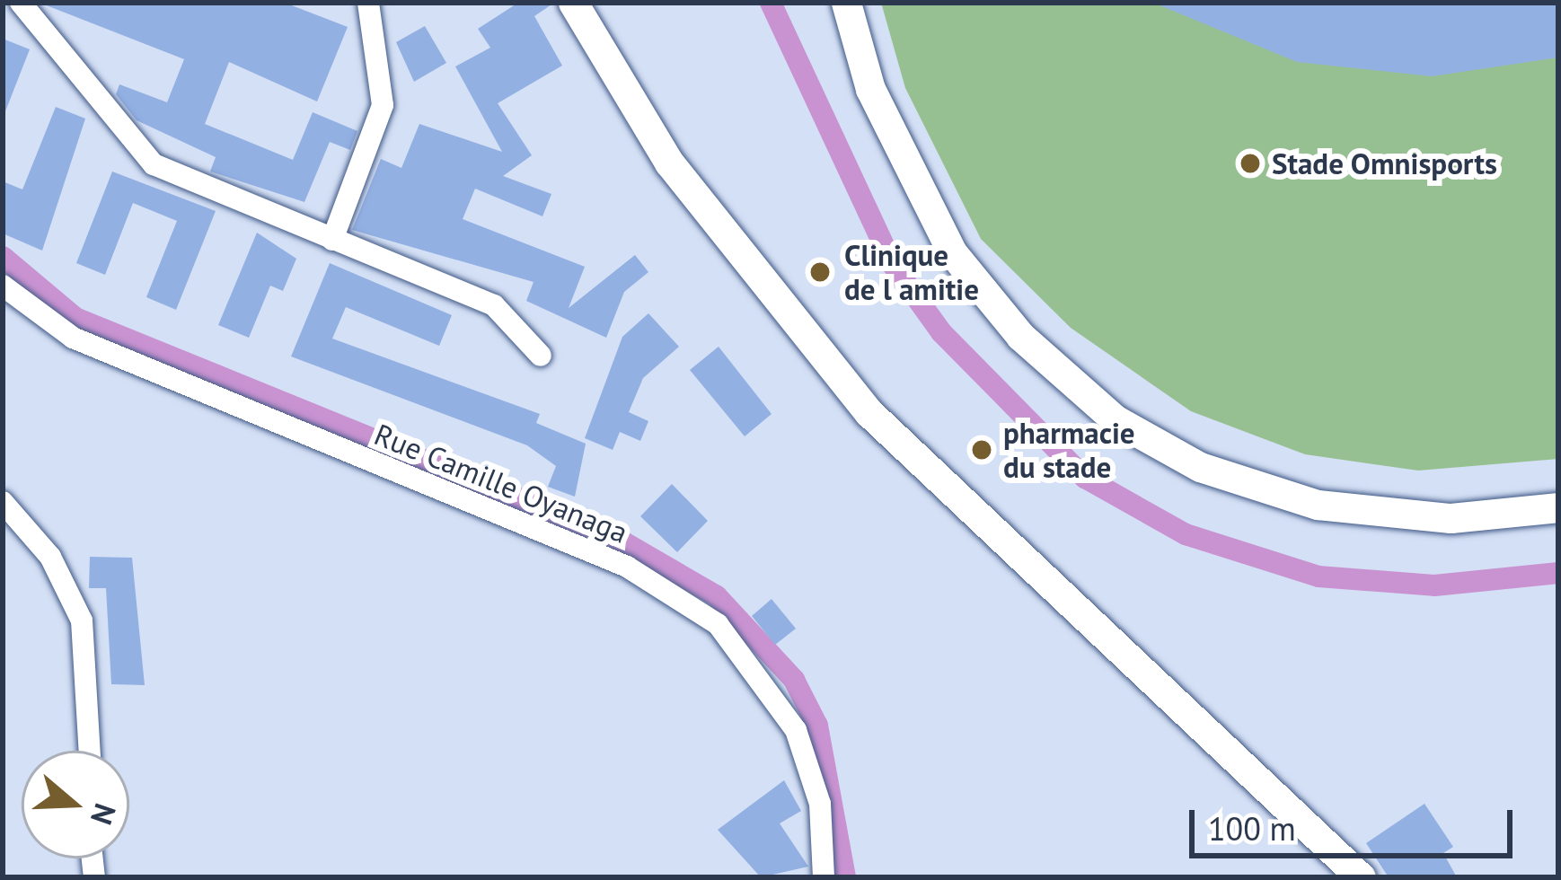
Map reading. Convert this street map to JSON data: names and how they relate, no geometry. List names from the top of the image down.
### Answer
{
  "streets": {
    "street": ["Rue Camille Oyanaga"]
  },
  "places": ["Stade Omnisports", "Clinique de l amitie", "pharmacie du stade"],
  "scale_bar": "100 m",
  "north": "right"
}
